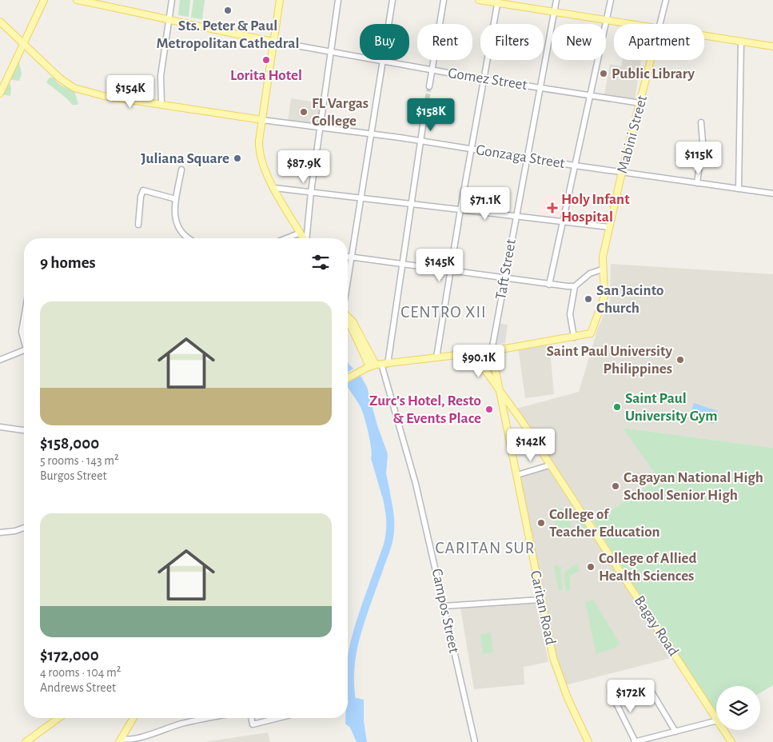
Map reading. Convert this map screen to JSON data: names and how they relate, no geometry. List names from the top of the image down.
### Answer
{
  "streets": {
    "main road": [
      "Gomez Street",
      "Mabini Street",
      "Gonzaga Street",
      "Caritan Road",
      "Bagay Road"
    ],
    "street": ["Taft Street", "Campos Street"]
  },
  "crossings": [
    ["Gomez Street", "Mabini Street"],
    ["Gomez Street", "Taft Street"],
    ["Mabini Street", "Gonzaga Street"],
    ["Gonzaga Street", "Taft Street"],
    ["Taft Street", "Caritan Road"],
    ["Caritan Road", "Bagay Road"]
  ],
  "districts": ["CENTRO XII", "CARITAN SUR"],
  "places": {
    "other": [
      "Sts. Peter & Paul Metropolitan Cathedral",
      "Lorita Hotel",
      "Public Library",
      "FL Vargas College",
      "Juliana Square",
      "San Jacinto Church",
      "Saint Paul University Philippines",
      "Saint Paul University Gym",
      "Zurc's Hotel, Resto & Events Place",
      "Cagayan National High School Senior High",
      "College of Teacher Education",
      "College of Allied Health Sciences"
    ],
    "health": ["Holy Infant Hospital"]
  },
  "page": {
    "chip": [
      "Buy",
      "Rent",
      "Filters",
      "New",
      "Apartment"
    ],
    "price": [
      "$154K",
      "$158K",
      "$115K",
      "$87.9K",
      "$71.1K",
      "$145K",
      "$90.1K",
      "$142K",
      "$172K"
    ],
    "heading": "9 homes",
    "list": [
      {
        "name": "$158,000",
        "note": "5 rooms · 143 m² · Burgos Street"
      },
      {
        "name": "$172,000",
        "note": "4 rooms · 104 m² · Andrews Street"
      }
    ]
  }
}
